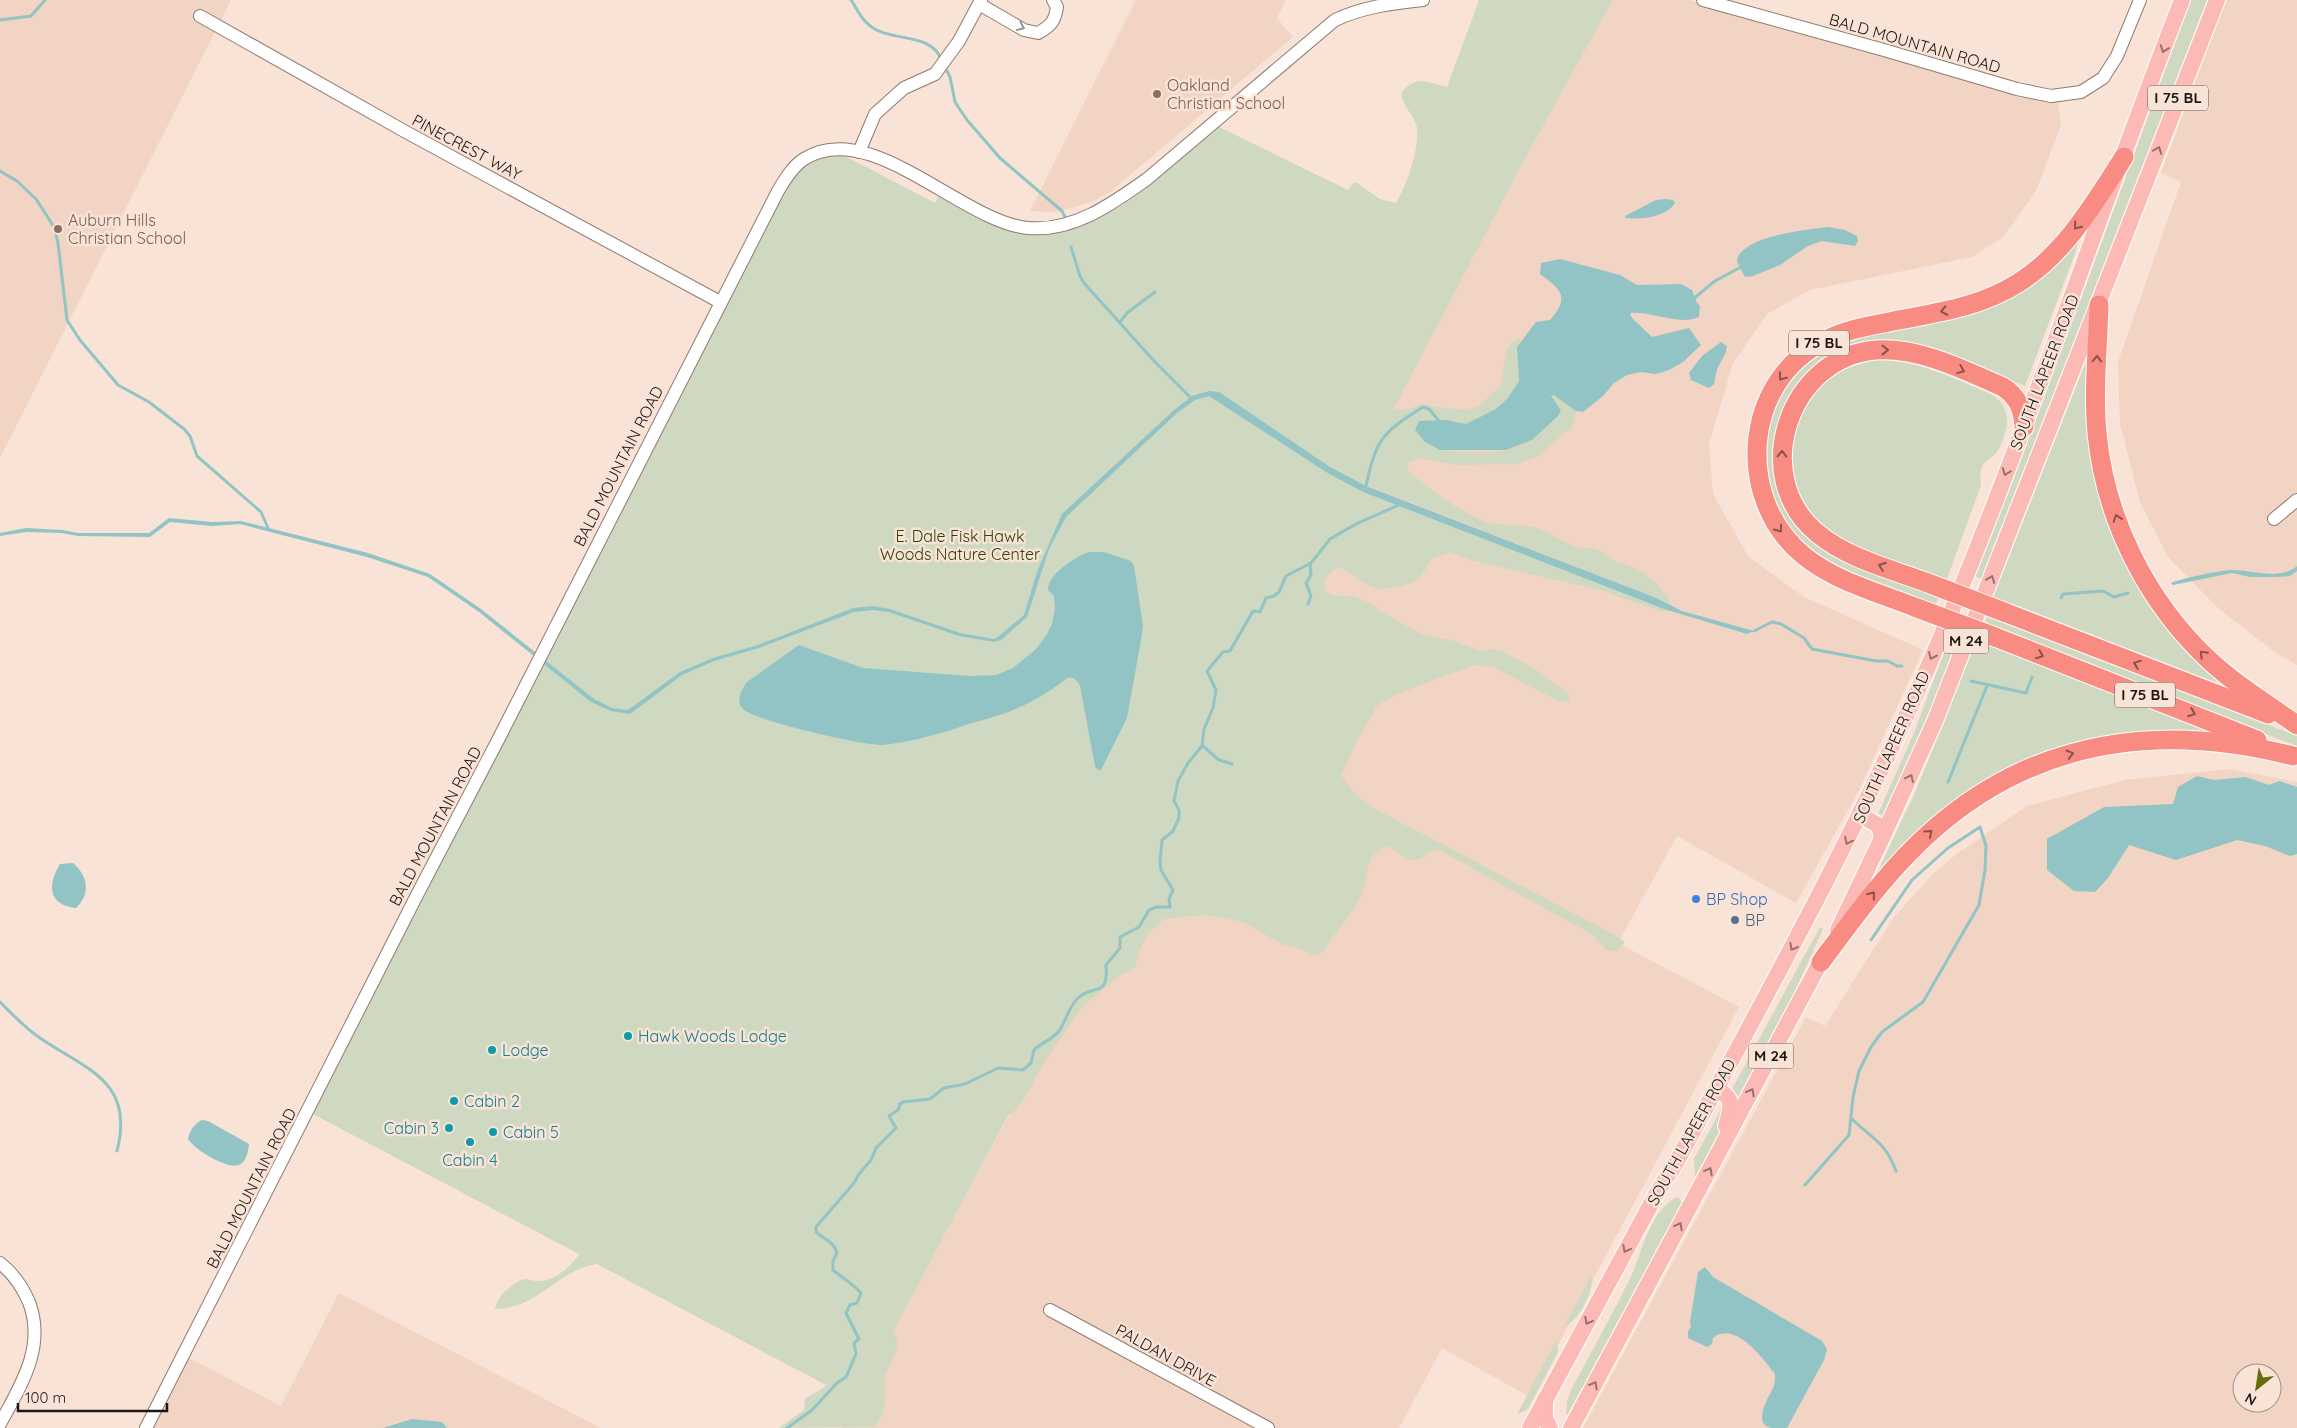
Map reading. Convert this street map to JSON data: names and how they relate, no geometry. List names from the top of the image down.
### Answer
{
  "streets": {
    "highway": ["I 75 BL"],
    "main road": ["SOUTH LAPEER ROAD", "M 24"],
    "street": ["BALD MOUNTAIN ROAD", "PINECREST WAY", "PALDAN DRIVE"]
  },
  "crossings": [
    ["BALD MOUNTAIN ROAD", "PINECREST WAY"],
    ["I 75 BL", "SOUTH LAPEER ROAD"]
  ],
  "parks": ["E. Dale Fisk Hawk Woods Nature Center"],
  "places": [
    "Oakland Christian School",
    "Auburn Hills Christian School",
    "BP Shop",
    "BP",
    "Hawk Woods Lodge",
    "Lodge",
    "Cabin 2",
    "Cabin 3",
    "Cabin 5",
    "Cabin 4"
  ],
  "scale_bar": "100 m",
  "north": "bottom left"
}
